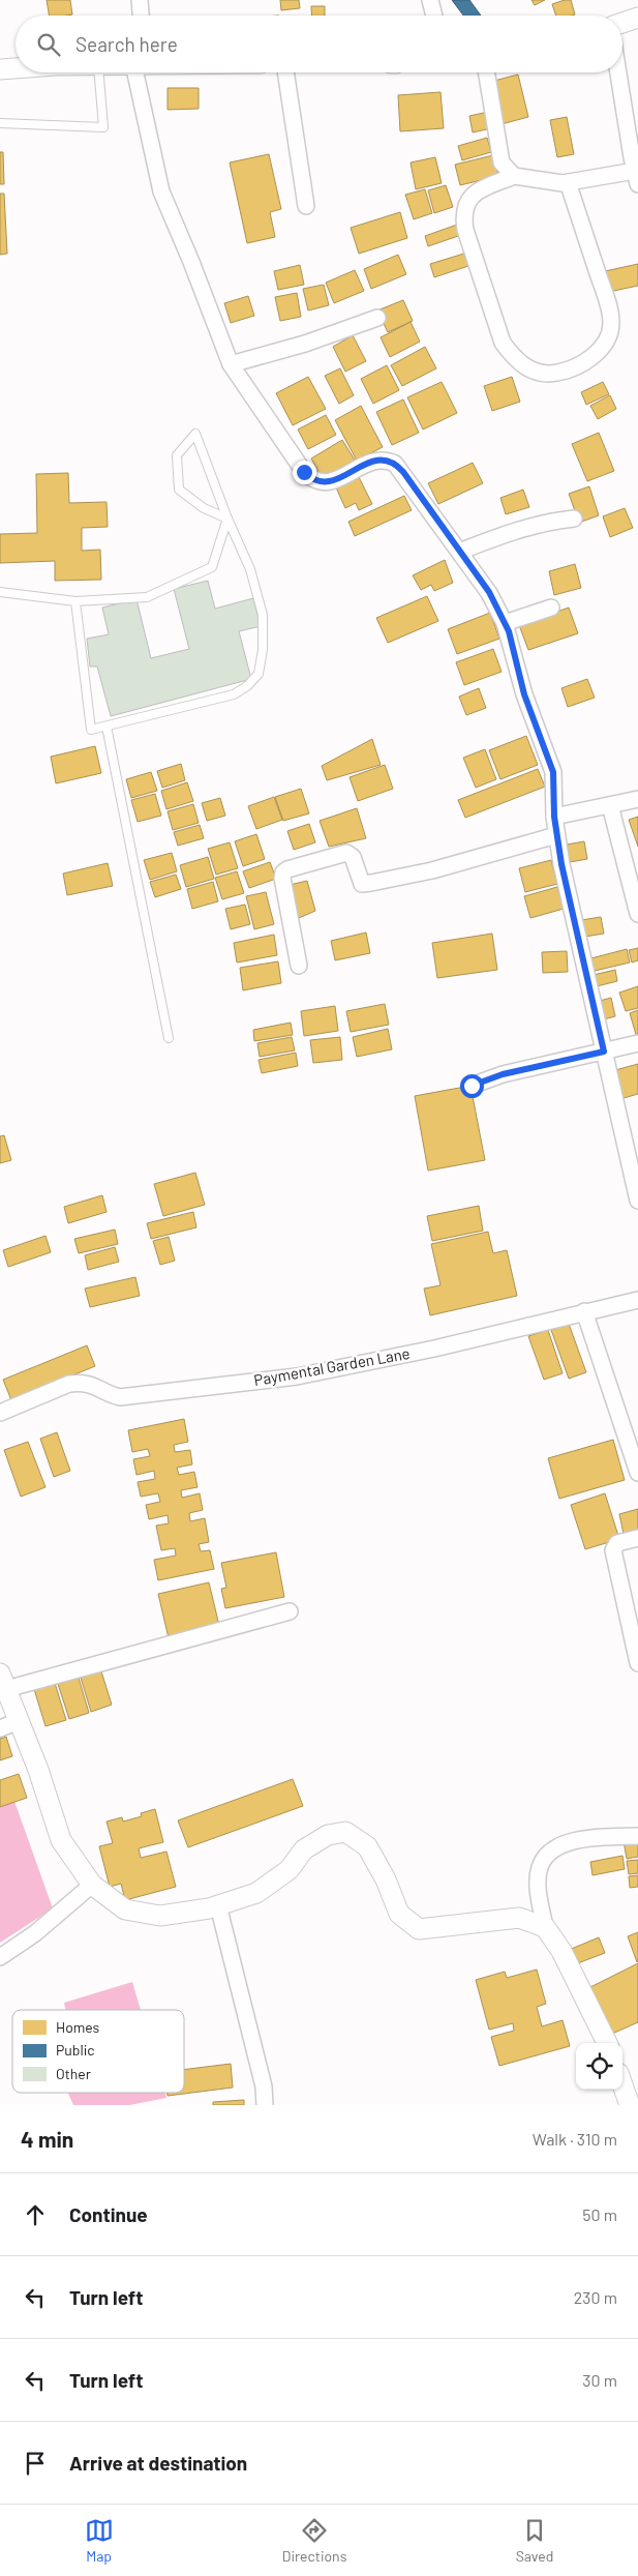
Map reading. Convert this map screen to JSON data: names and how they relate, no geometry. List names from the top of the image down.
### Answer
{
  "streets": {
    "street": ["Paymental Garden Lane"]
  },
  "legend": ["Homes", "Public", "Other"],
  "page": {
    "search": "Search here",
    "heading": ["4 min", "Walk · 310 m"],
    "list": [
      ["Continue", "50 m"],
      ["Turn left", "230 m"],
      ["Turn left", "30 m"],
      "Arrive at destination"
    ],
    "nav": ["Map", "Directions", "Saved"]
  }
}
